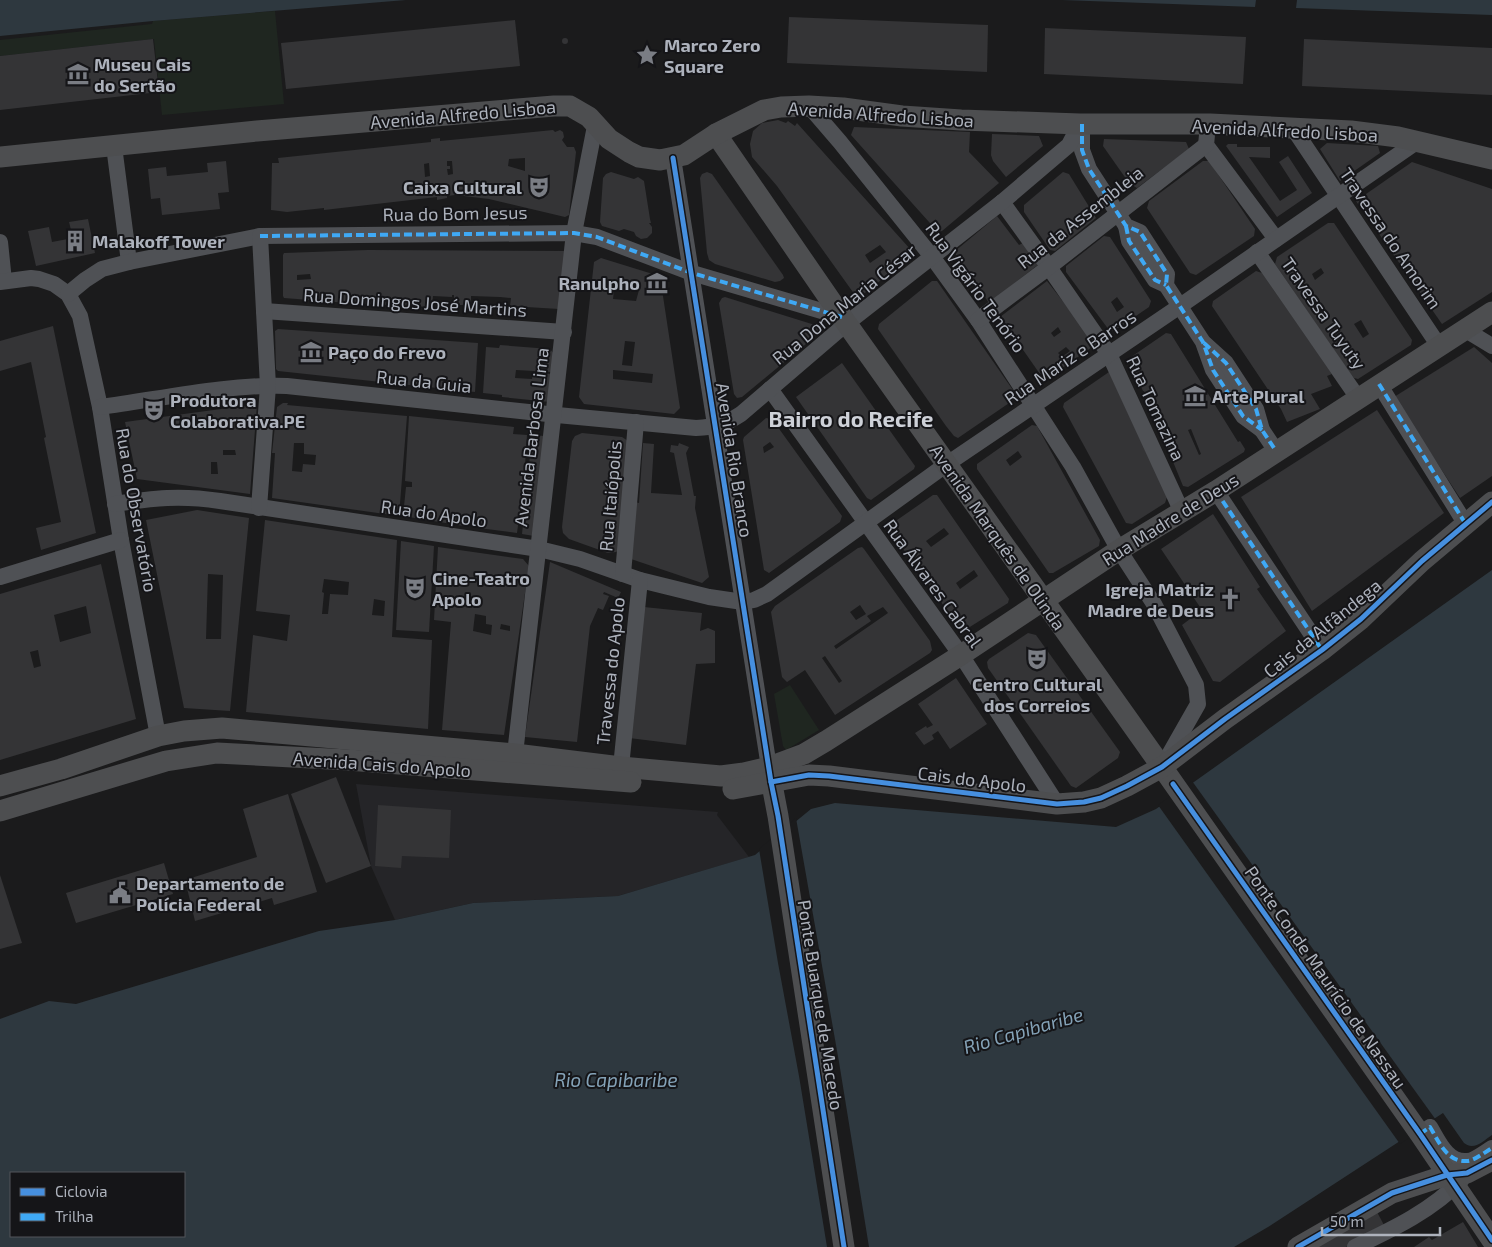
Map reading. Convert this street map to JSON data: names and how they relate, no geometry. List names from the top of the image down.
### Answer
{
  "streets": {
    "main road": [
      "Avenida Alfredo Lisboa",
      "Rua Madre de Deus",
      "Avenida Marquês de Olinda",
      "Cais da Alfândega",
      "Avenida Cais do Apolo",
      "Cais do Apolo",
      "Ponte Conde Maurício de Nassau",
      "Ponte Buarque de Macedo"
    ],
    "street": [
      "Rua do Bom Jesus",
      "Rua da Assembleia",
      "Travessa do Amorim",
      "Rua Vigário Tenório",
      "Rua Domingos José Martins",
      "Rua Dona Maria César",
      "Travessa Tuyuty",
      "Rua Mariz e Barros",
      "Rua da Guia",
      "Rua Tomazina",
      "Avenida Barbosa Lima",
      "Avenida Rio Branco",
      "Rua Itaiópolis",
      "Rua do Observatório",
      "Rua do Apolo",
      "Rua Álvares Cabral",
      "Travessa do Apolo"
    ]
  },
  "crossings": [
    ["Avenida Alfredo Lisboa", "Rua da Assembleia"],
    ["Avenida Alfredo Lisboa", "Travessa do Amorim"],
    ["Avenida Alfredo Lisboa", "Rua Vigário Tenório"],
    ["Avenida Alfredo Lisboa", "Rua Dona Maria César"],
    ["Avenida Alfredo Lisboa", "Rua Mariz e Barros"],
    ["Avenida Alfredo Lisboa", "Avenida Barbosa Lima"],
    ["Avenida Alfredo Lisboa", "Avenida Rio Branco"],
    ["Avenida Alfredo Lisboa", "Avenida Marquês de Olinda"],
    ["Rua do Bom Jesus", "Rua Dona Maria César"],
    ["Rua do Bom Jesus", "Avenida Barbosa Lima"],
    ["Rua do Bom Jesus", "Avenida Rio Branco"],
    ["Rua do Bom Jesus", "Rua do Observatório"],
    ["Rua do Bom Jesus", "Avenida Marquês de Olinda"],
    ["Rua da Assembleia", "Rua Vigário Tenório"],
    ["Rua da Assembleia", "Rua Tomazina"],
    ["Travessa do Amorim", "Rua Mariz e Barros"],
    ["Travessa do Amorim", "Rua Madre de Deus"],
    ["Rua Vigário Tenório", "Rua Dona Maria César"],
    ["Rua Vigário Tenório", "Rua Mariz e Barros"],
    ["Rua Vigário Tenório", "Rua Madre de Deus"],
    ["Rua Vigário Tenório", "Avenida Marquês de Olinda"],
    ["Rua Vigário Tenório", "Cais da Alfândega"],
    ["Rua Vigário Tenório", "Cais do Apolo"],
    ["Rua Vigário Tenório", "Ponte Conde Maurício de Nassau"],
    ["Rua Domingos José Martins", "Avenida Barbosa Lima"],
    ["Rua Dona Maria César", "Rua da Guia"],
    ["Rua Dona Maria César", "Rua Tomazina"],
    ["Rua Dona Maria César", "Avenida Rio Branco"],
    ["Rua Dona Maria César", "Avenida Marquês de Olinda"],
    ["Rua Dona Maria César", "Rua Álvares Cabral"],
    ["Travessa Tuyuty", "Rua Mariz e Barros"],
    ["Travessa Tuyuty", "Rua Madre de Deus"],
    ["Rua Mariz e Barros", "Rua Tomazina"],
    ["Rua Mariz e Barros", "Avenida Rio Branco"],
    ["Rua Mariz e Barros", "Rua do Apolo"],
    ["Rua Mariz e Barros", "Avenida Marquês de Olinda"],
    ["Rua Mariz e Barros", "Rua Álvares Cabral"],
    ["Rua da Guia", "Avenida Barbosa Lima"],
    ["Rua da Guia", "Avenida Rio Branco"],
    ["Rua da Guia", "Rua Itaiópolis"],
    ["Rua da Guia", "Rua do Observatório"],
    ["Rua Tomazina", "Rua Madre de Deus"],
    ["Avenida Barbosa Lima", "Rua do Apolo"],
    ["Avenida Barbosa Lima", "Avenida Cais do Apolo"],
    ["Avenida Rio Branco", "Rua do Apolo"],
    ["Avenida Rio Branco", "Rua Madre de Deus"],
    ["Avenida Rio Branco", "Avenida Cais do Apolo"],
    ["Avenida Rio Branco", "Cais do Apolo"],
    ["Avenida Rio Branco", "Ponte Buarque de Macedo"],
    ["Rua Itaiópolis", "Rua do Apolo"],
    ["Rua do Observatório", "Rua do Apolo"],
    ["Rua do Observatório", "Avenida Cais do Apolo"],
    ["Rua do Apolo", "Travessa do Apolo"],
    ["Rua Madre de Deus", "Avenida Marquês de Olinda"],
    ["Rua Madre de Deus", "Rua Álvares Cabral"],
    ["Rua Madre de Deus", "Avenida Cais do Apolo"],
    ["Rua Madre de Deus", "Cais do Apolo"],
    ["Rua Madre de Deus", "Ponte Buarque de Macedo"],
    ["Avenida Marquês de Olinda", "Cais da Alfândega"],
    ["Avenida Marquês de Olinda", "Cais do Apolo"],
    ["Avenida Marquês de Olinda", "Ponte Conde Maurício de Nassau"],
    ["Rua Álvares Cabral", "Cais do Apolo"],
    ["Cais da Alfândega", "Cais do Apolo"],
    ["Cais da Alfândega", "Ponte Conde Maurício de Nassau"],
    ["Travessa do Apolo", "Avenida Cais do Apolo"],
    ["Avenida Cais do Apolo", "Cais do Apolo"],
    ["Avenida Cais do Apolo", "Ponte Buarque de Macedo"],
    ["Cais do Apolo", "Ponte Conde Maurício de Nassau"],
    ["Cais do Apolo", "Ponte Buarque de Macedo"]
  ],
  "districts": ["Bairro do Recife"],
  "water": ["Rio Capibaribe"],
  "places": {
    "place": ["Marco Zero Square"],
    "museum": [
      "Museu Cais do Sertão",
      "Ranulpho",
      "Paço do Frevo",
      "Arte Plural"
    ],
    "theatre": [
      "Caixa Cultural",
      "Produtora Colaborativa.PE",
      "Cine-Teatro Apolo",
      "Centro Cultural dos Correios"
    ],
    "building": ["Malakoff Tower"],
    "church": ["Igreja Matriz Madre de Deus"],
    "public building": ["Departamento de Polícia Federal"]
  },
  "legend": ["Ciclovia", "Trilha"],
  "scale_bar": "50 m"
}
